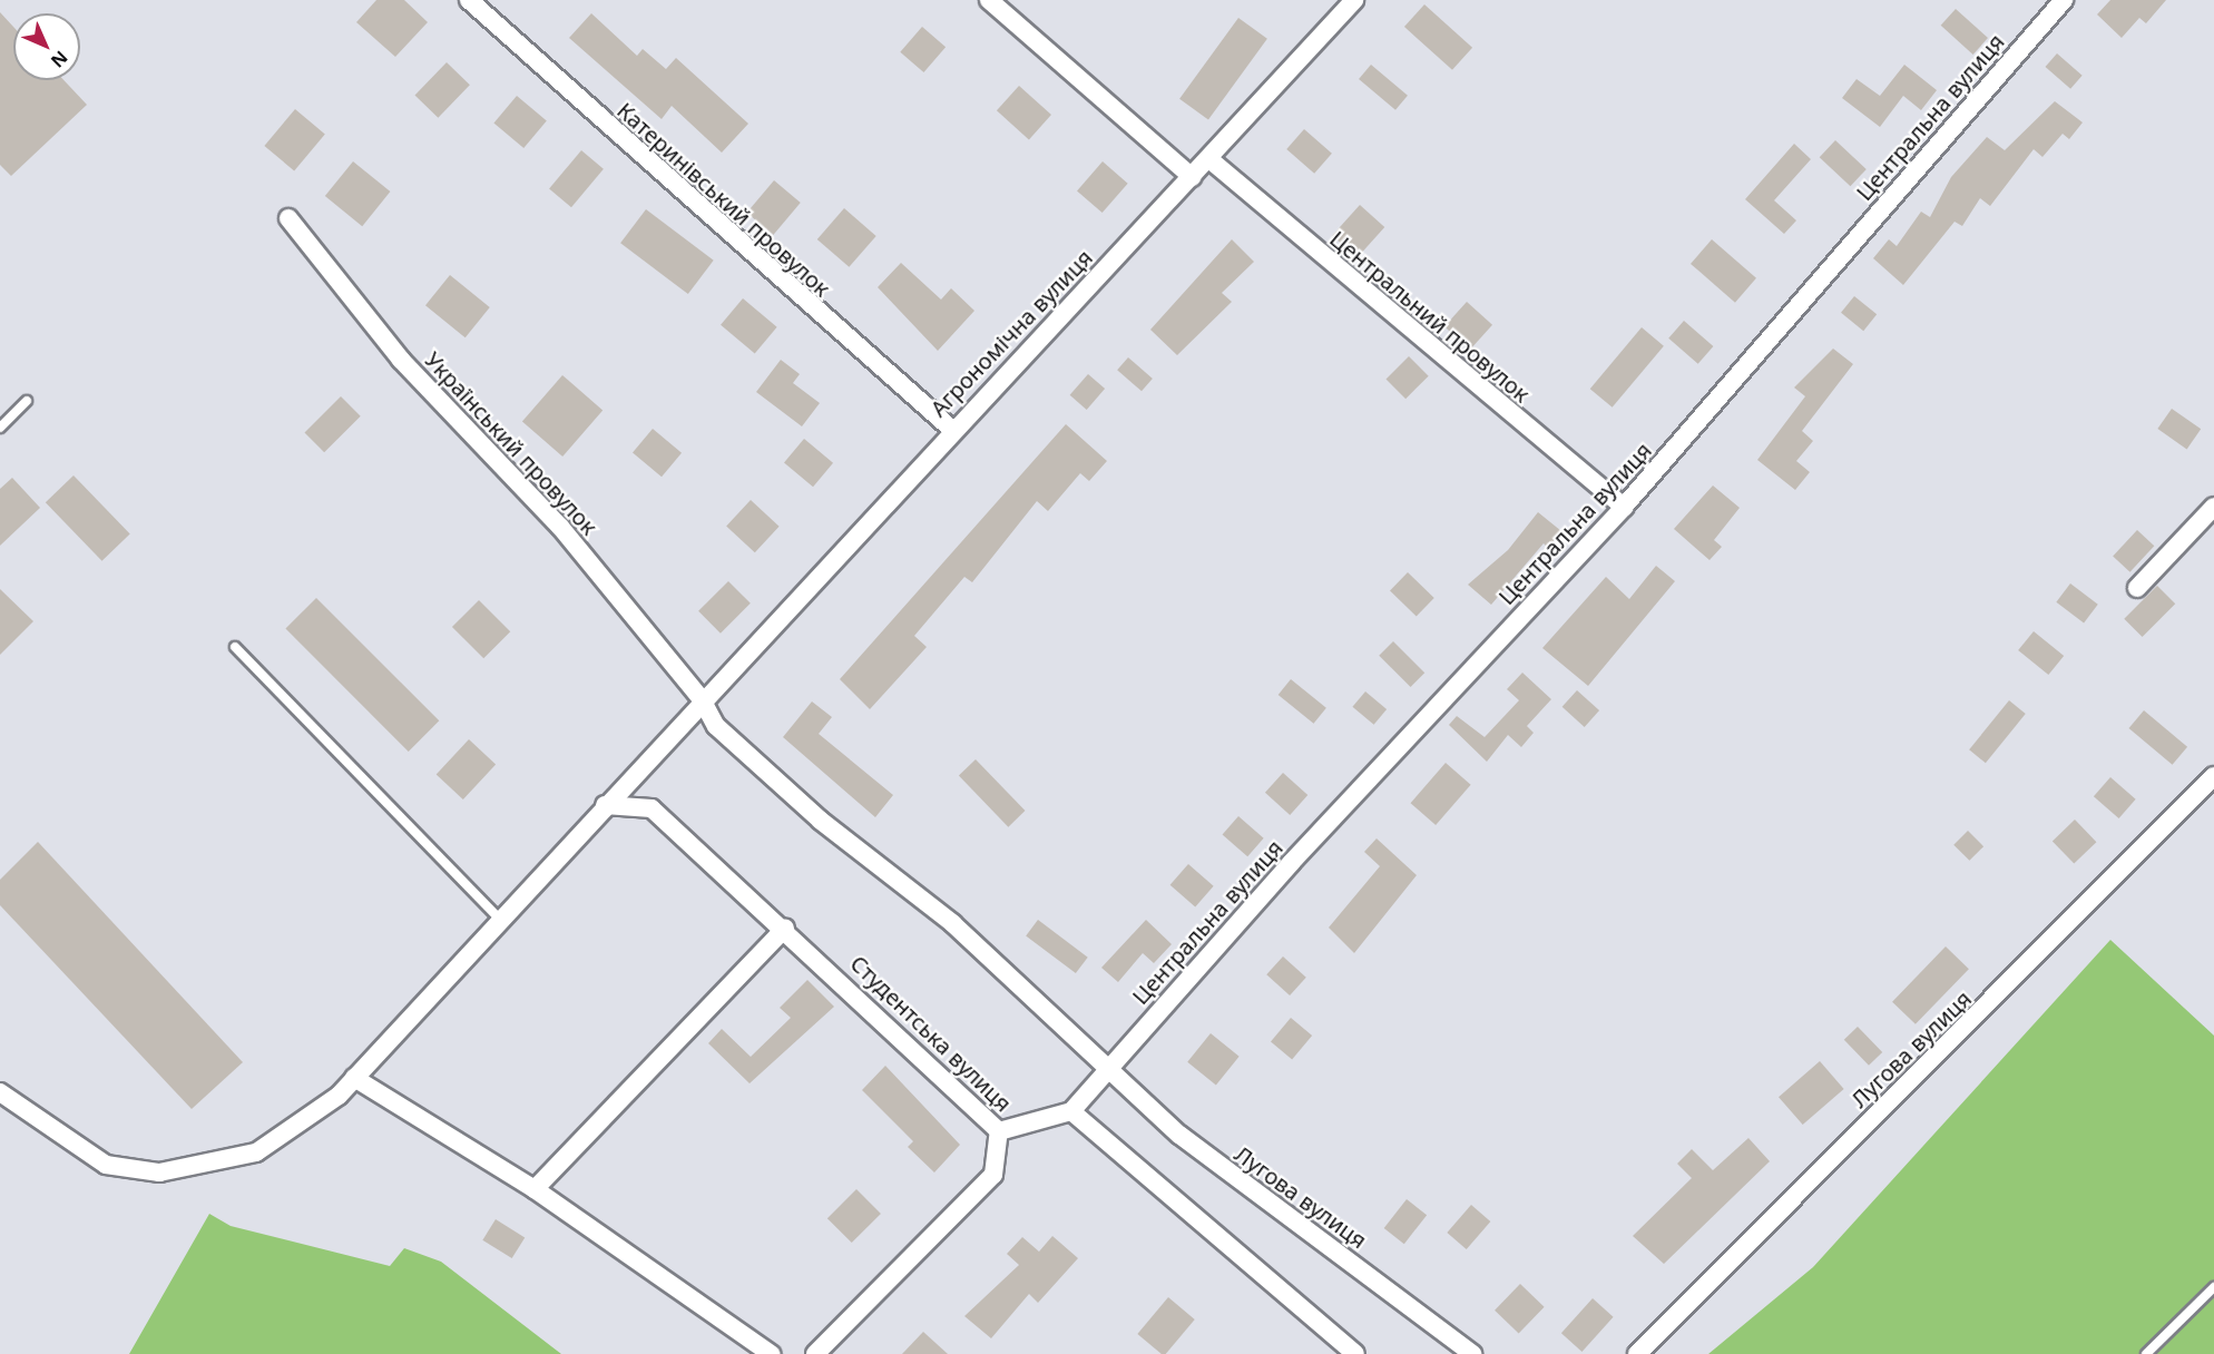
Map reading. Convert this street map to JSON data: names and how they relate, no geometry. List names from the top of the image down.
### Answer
{
  "streets": {
    "street": [
      "Центральна вулиця",
      "Катеринівський провулок",
      "Центральний провулок",
      "Агрономічна вулиця",
      "Український провулок",
      "Студентська вулиця",
      "Лугова вулиця"
    ]
  },
  "crossings": [
    ["Центральна вулиця", "Центральний провулок"],
    ["Центральна вулиця", "Український провулок"],
    ["Центральна вулиця", "Студентська вулиця"],
    ["Центральна вулиця", "Лугова вулиця"],
    ["Катеринівський провулок", "Агрономічна вулиця"],
    ["Центральний провулок", "Агрономічна вулиця"],
    ["Агрономічна вулиця", "Український провулок"],
    ["Агрономічна вулиця", "Студентська вулиця"],
    ["Український провулок", "Лугова вулиця"]
  ],
  "north": "bottom right"
}
